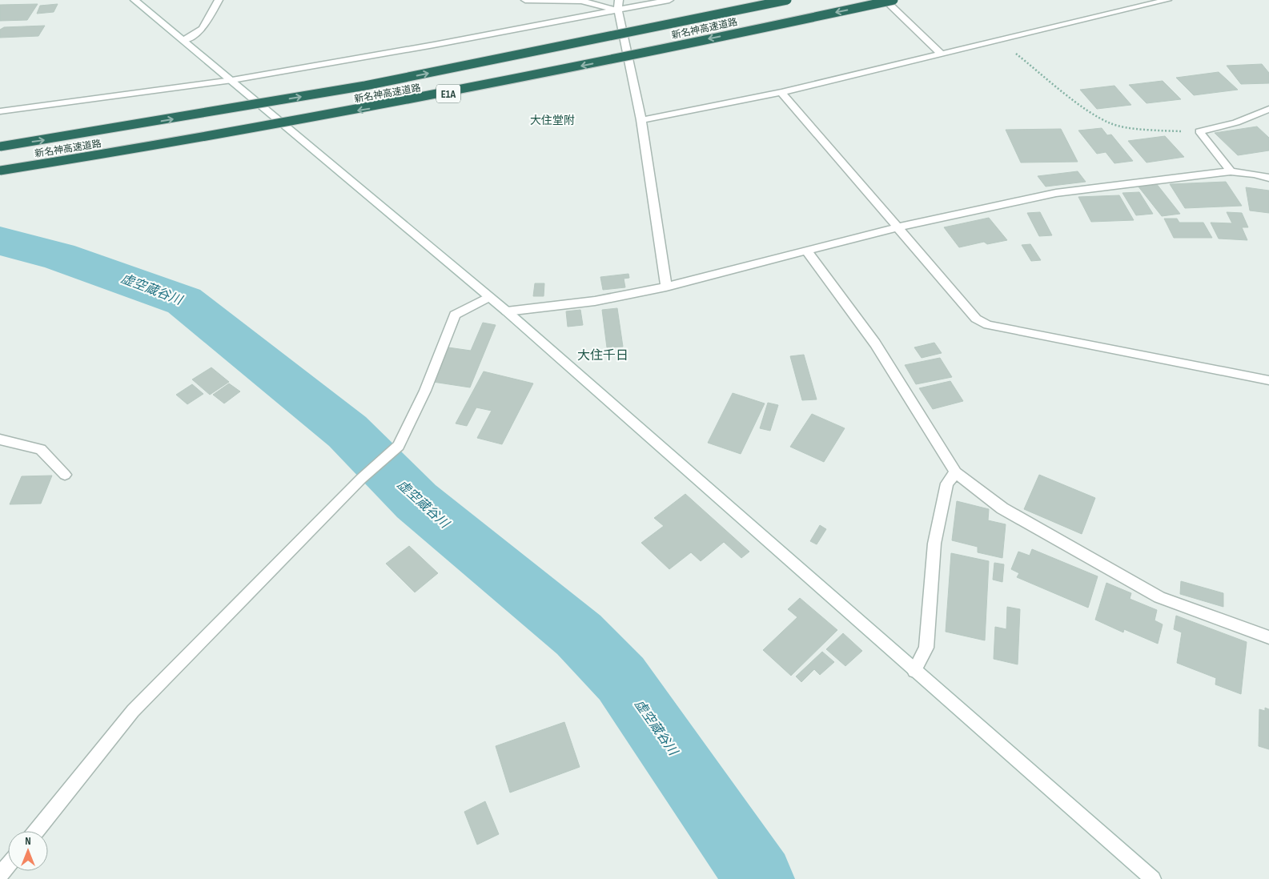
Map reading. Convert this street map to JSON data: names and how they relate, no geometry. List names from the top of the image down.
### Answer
{
  "streets": {
    "highway": ["新名神高速道路", "E1A"]
  },
  "districts": ["大住堂附", "大住千日"],
  "water": ["虚空蔵谷川"],
  "north": "top"
}
